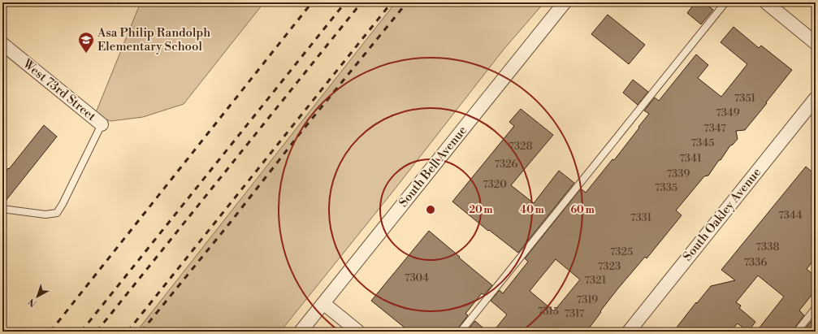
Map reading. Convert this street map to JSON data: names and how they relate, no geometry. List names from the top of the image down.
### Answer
{
  "streets": {
    "street": ["West 73rd Street", "South Bell Avenue", "South Oakley Avenue"]
  },
  "places": {
    "school or university": ["Asa Philip Randolph Elementary School"]
  },
  "house_numbers": [
    "7351",
    "7349",
    "7347",
    "7345",
    "7328",
    "7341",
    "7326",
    "7339",
    "7320",
    "7335",
    "7344",
    "7331",
    "7338",
    "7325",
    "7336",
    "7323",
    "7304",
    "7321",
    "7319",
    "7315",
    "7317"
  ],
  "north": "bottom left",
  "rings": ["20 m", "40 m", "60 m"]
}
